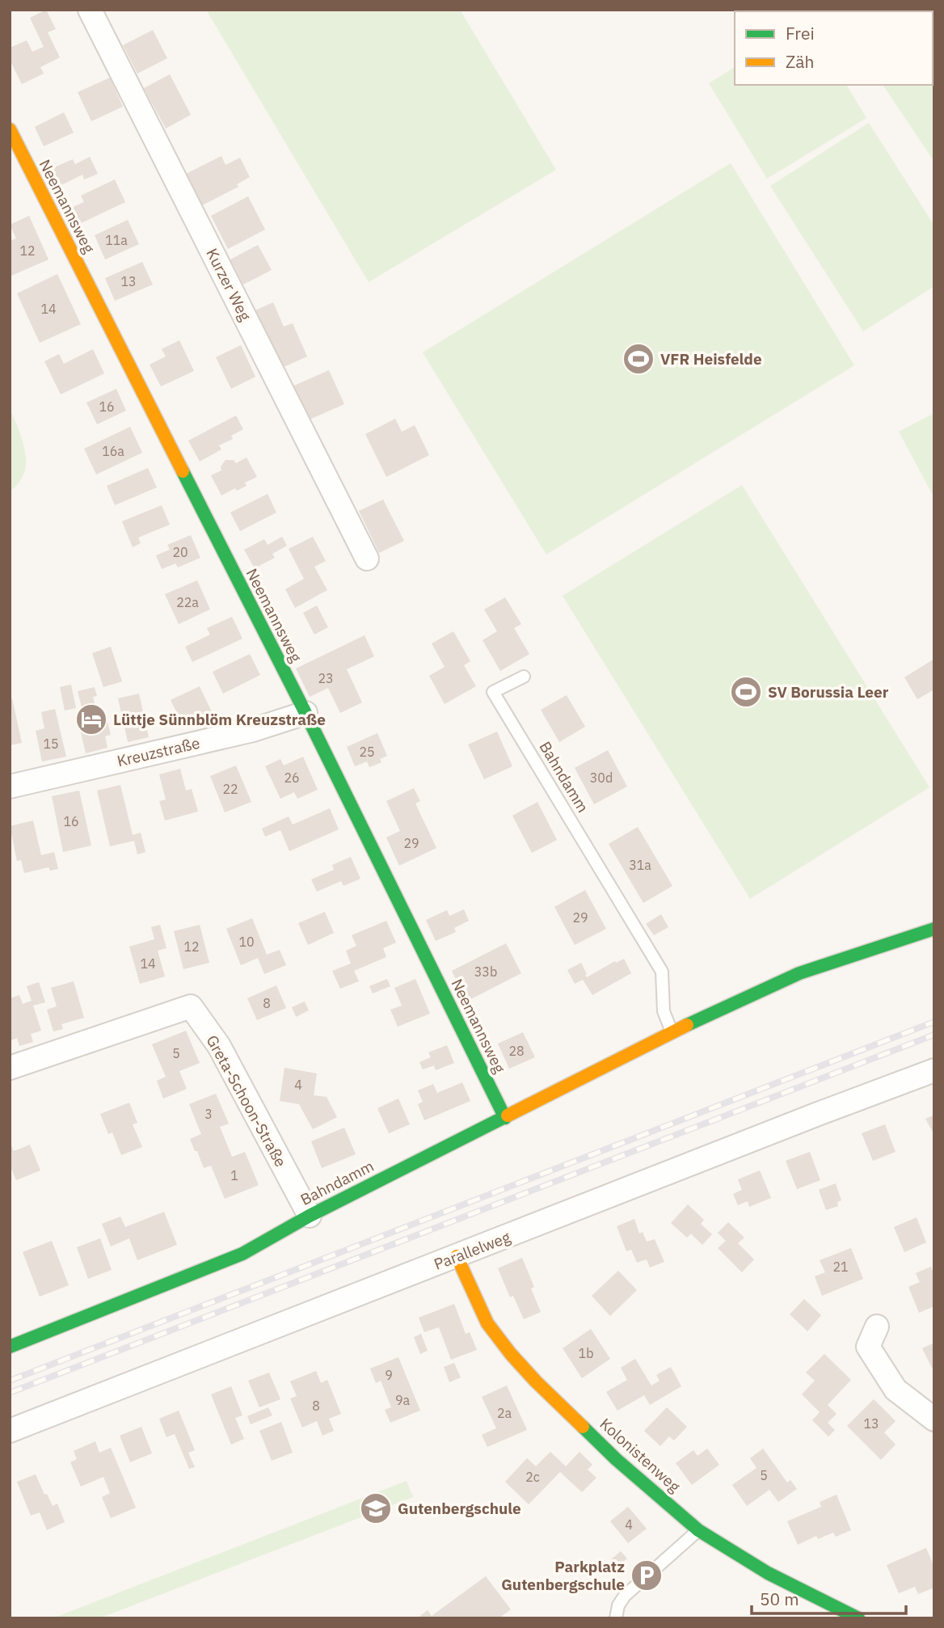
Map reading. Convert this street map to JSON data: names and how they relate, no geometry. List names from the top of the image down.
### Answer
{
  "streets": {
    "street": [
      "Neemannsweg",
      "Kurzer Weg",
      "Kreuzstraße",
      "Bahndamm",
      "Greta-Schoon-Straße",
      "Parallelweg",
      "Kolonistenweg"
    ]
  },
  "crossings": [
    ["Neemannsweg", "Kreuzstraße"],
    ["Neemannsweg", "Bahndamm"],
    ["Bahndamm", "Greta-Schoon-Straße"],
    ["Parallelweg", "Kolonistenweg"]
  ],
  "places": {
    "sports": ["VFR Heisfelde", "SV Borussia Leer"],
    "hotel": ["Lüttje Sünnblöm Kreuzstraße"],
    "school or university": ["Gutenbergschule"],
    "parking": ["Parkplatz Gutenbergschule"]
  },
  "house_numbers": [
    "11a",
    "12",
    "13",
    "14",
    "16",
    "16a",
    "20",
    "22a",
    "23",
    "15",
    "25",
    "26",
    "30d",
    "22",
    "16",
    "29",
    "31a",
    "29",
    "10",
    "12",
    "14",
    "33b",
    "8",
    "28",
    "5",
    "4",
    "3",
    "1",
    "21",
    "1b",
    "9",
    "9a",
    "8",
    "2a",
    "13",
    "5",
    "2c",
    "4"
  ],
  "legend": ["Frei", "Zäh"],
  "scale_bar": "50 m"
}
